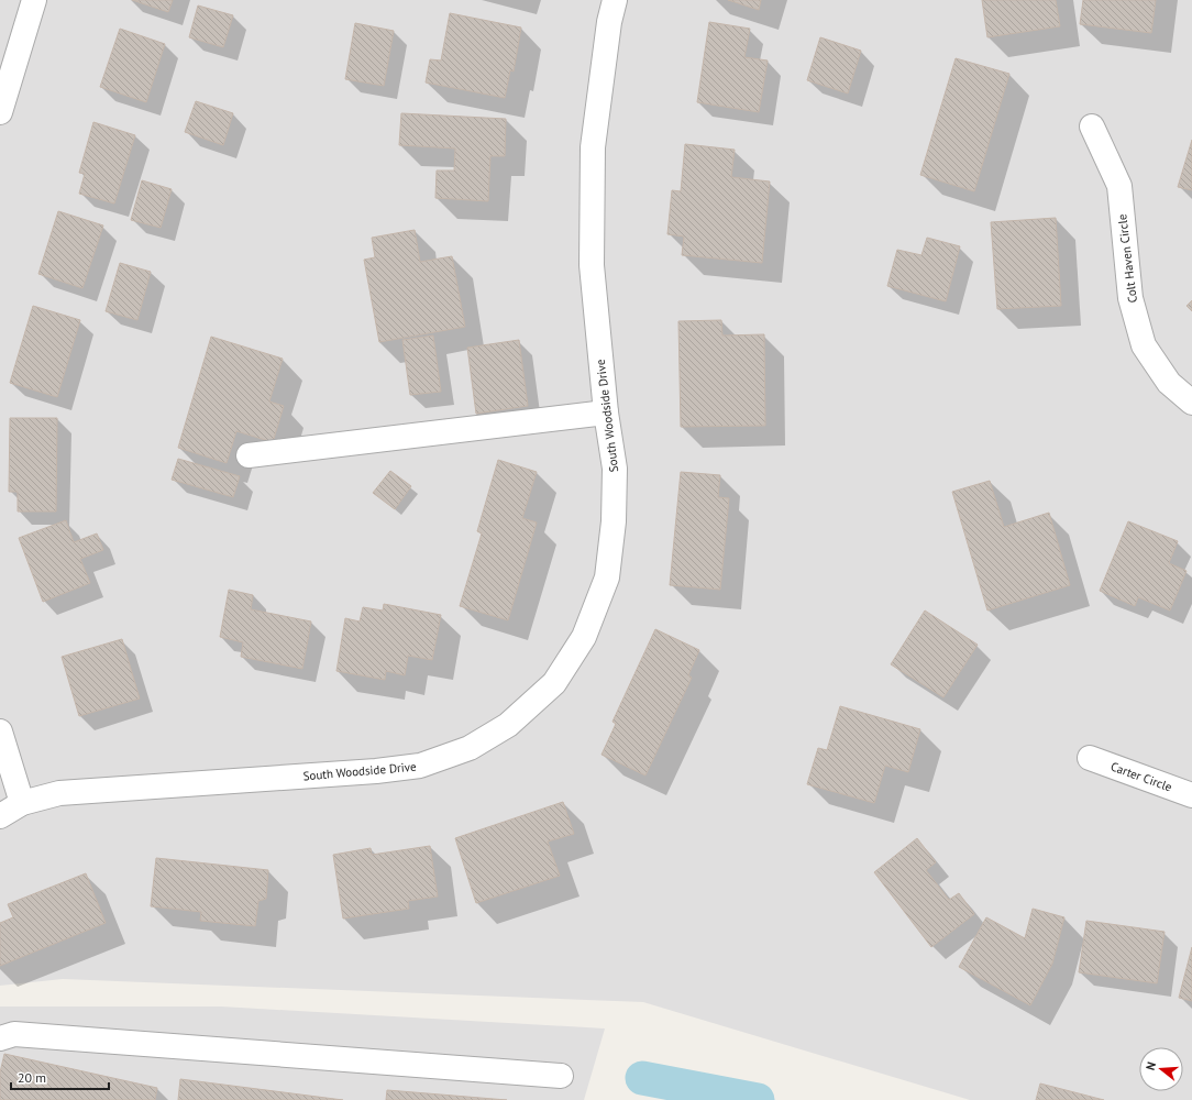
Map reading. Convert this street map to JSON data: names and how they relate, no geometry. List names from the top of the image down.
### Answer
{
  "streets": {
    "street": ["Colt Haven Circle", "South Woodside Drive", "Carter Circle"]
  },
  "scale_bar": "20 m",
  "north": "left"
}
